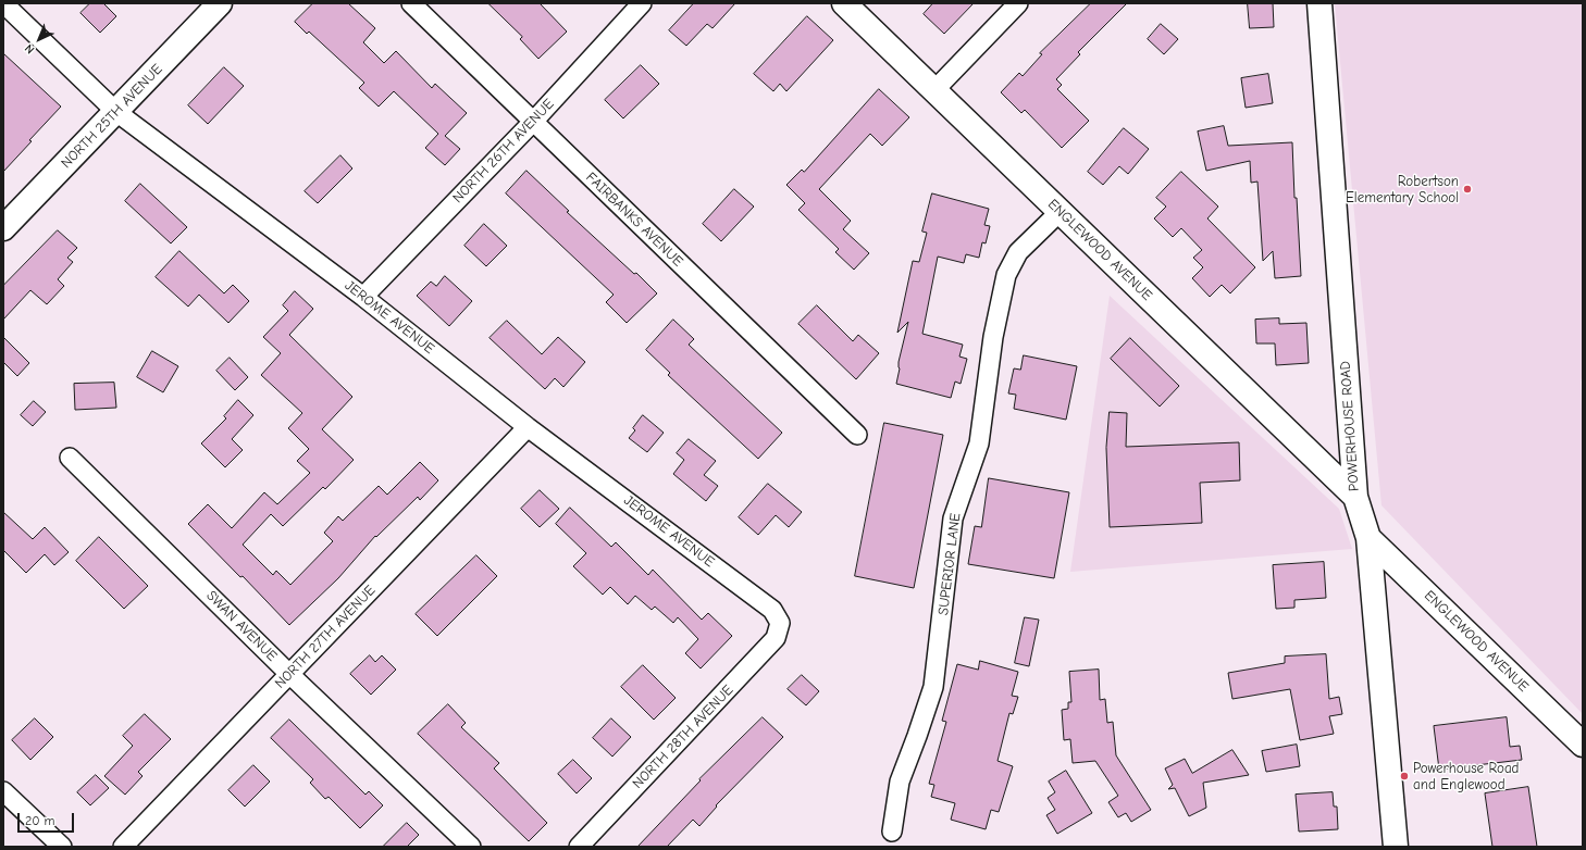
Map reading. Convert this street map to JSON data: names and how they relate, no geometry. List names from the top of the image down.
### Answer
{
  "streets": {
    "street": [
      "NORTH 25TH AVENUE",
      "NORTH 26TH AVENUE",
      "FAIRBANKS AVENUE",
      "ENGLEWOOD AVENUE",
      "JEROME AVENUE",
      "POWERHOUSE ROAD",
      "SUPERIOR LANE",
      "SWAN AVENUE",
      "NORTH 27TH AVENUE",
      "NORTH 28TH AVENUE"
    ]
  },
  "crossings": [
    ["NORTH 25TH AVENUE", "JEROME AVENUE"],
    ["NORTH 26TH AVENUE", "FAIRBANKS AVENUE"],
    ["NORTH 26TH AVENUE", "JEROME AVENUE"],
    ["ENGLEWOOD AVENUE", "POWERHOUSE ROAD"],
    ["ENGLEWOOD AVENUE", "SUPERIOR LANE"],
    ["JEROME AVENUE", "NORTH 27TH AVENUE"],
    ["JEROME AVENUE", "NORTH 28TH AVENUE"],
    ["SWAN AVENUE", "NORTH 27TH AVENUE"]
  ],
  "places": ["Robertson Elementary School", "Powerhouse Road and Englewood"],
  "scale_bar": "20 m",
  "north": "bottom left"
}
